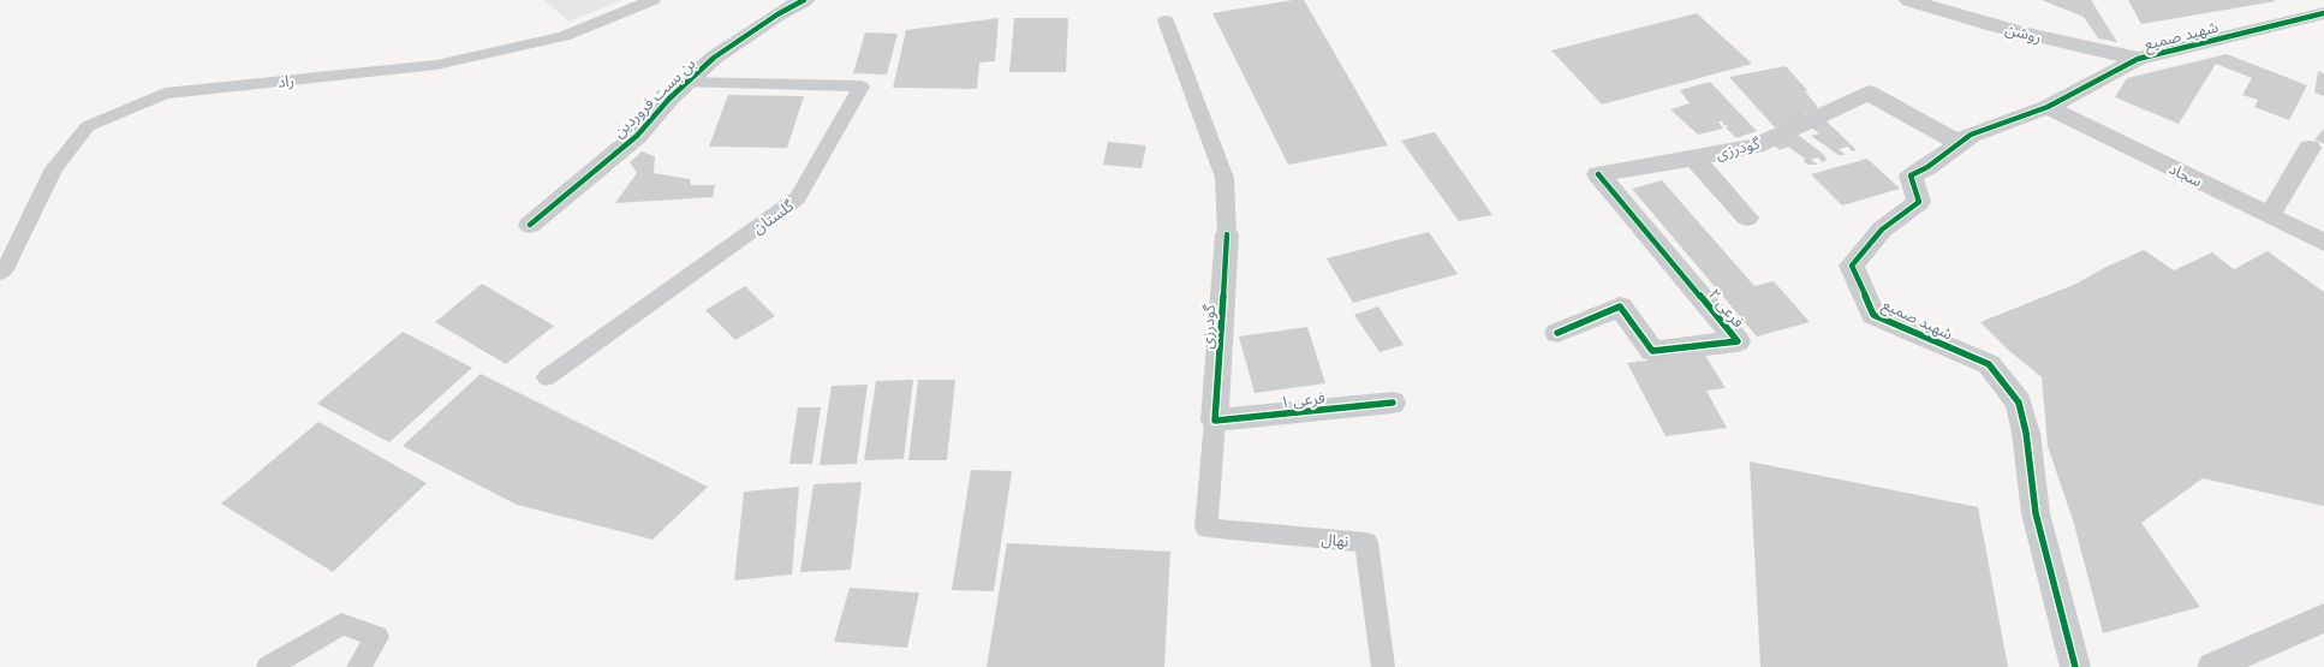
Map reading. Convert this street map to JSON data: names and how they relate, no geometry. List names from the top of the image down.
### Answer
{
  "streets": {
    "street": [
      "روشن",
      "شهید صمیع",
      "بن بست فروردین",
      "گودرزی",
      "سجاد",
      "فرعی ۲",
      "فرعی ۱"
    ],
    "lane": ["راد", "گلستان", "نهال"]
  },
  "crossings": [
    ["روشن", "شهید صمیع"],
    ["شهید صمیع", "گودرزی"],
    ["شهید صمیع", "سجاد"],
    ["بن بست فروردین", "گلستان"],
    ["گودرزی", "فرعی ۲"],
    ["گودرزی", "فرعی ۱"],
    ["گودرزی", "نهال"]
  ]
}
